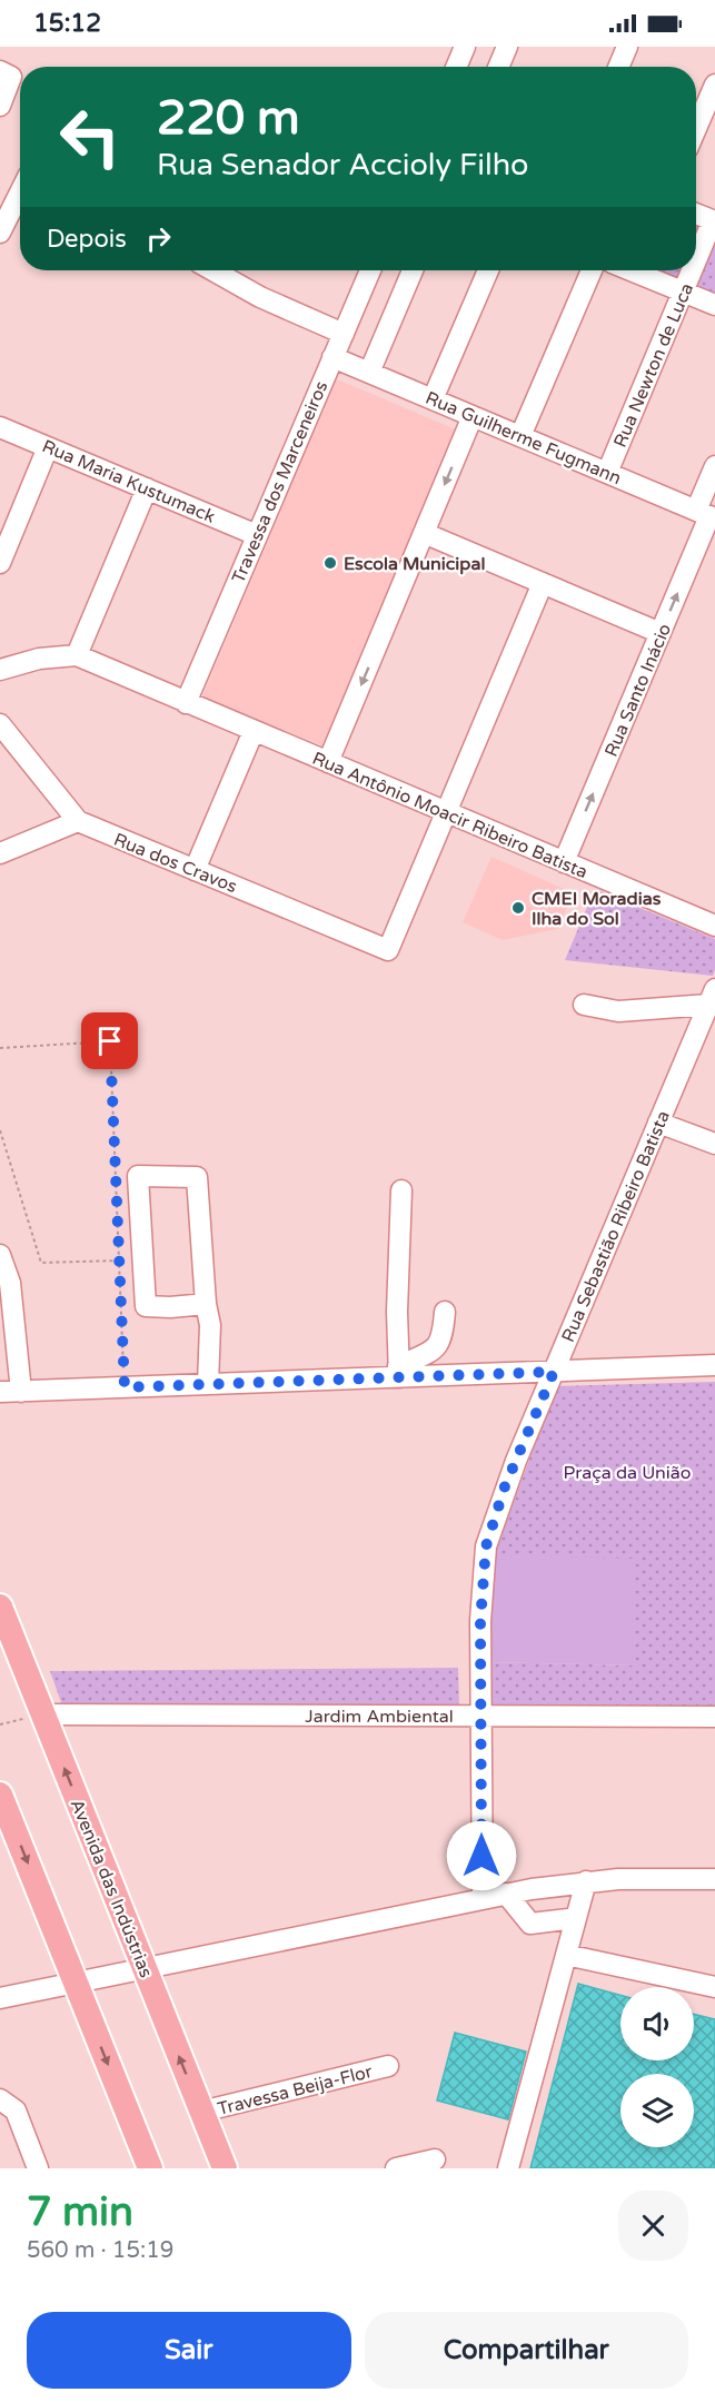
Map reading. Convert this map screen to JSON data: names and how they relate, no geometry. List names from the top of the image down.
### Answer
{
  "streets": {
    "main road": ["Avenida das Indústrias"],
    "street": [
      "Rua Newton de Luca",
      "Rua Guilherme Fugmann",
      "Rua Maria Kustumack",
      "Travessa dos Marceneiros",
      "Rua Santo Inácio",
      "Rua Antônio Moacir Ribeiro Batista",
      "Rua dos Cravos",
      "Rua Sebastião Ribeiro Batista",
      "Jardim Ambiental",
      "Travessa Beija-Flor"
    ]
  },
  "crossings": [
    ["Rua Newton de Luca", "Rua Guilherme Fugmann"],
    ["Rua Guilherme Fugmann", "Travessa dos Marceneiros"],
    ["Rua Guilherme Fugmann", "Rua Santo Inácio"],
    ["Rua Maria Kustumack", "Travessa dos Marceneiros"],
    ["Travessa dos Marceneiros", "Rua Antônio Moacir Ribeiro Batista"],
    ["Rua Santo Inácio", "Rua Antônio Moacir Ribeiro Batista"],
    ["Rua Antônio Moacir Ribeiro Batista", "Rua dos Cravos"],
    ["Rua Sebastião Ribeiro Batista", "Jardim Ambiental"],
    ["Jardim Ambiental", "Avenida das Indústrias"],
    ["Avenida das Indústrias", "Travessa Beija-Flor"]
  ],
  "parks": ["Praça da União"],
  "places": ["Escola Municipal", "CMEI Moradias Ilha do Sol"],
  "page": {
    "status": "15:12",
    "turn": ["220 m", "Rua Senador Accioly Filho"],
    "then": "Depois",
    "heading": ["7 min", "560 m · 15:19"],
    "buttons": ["Sair", "Compartilhar"]
  }
}
